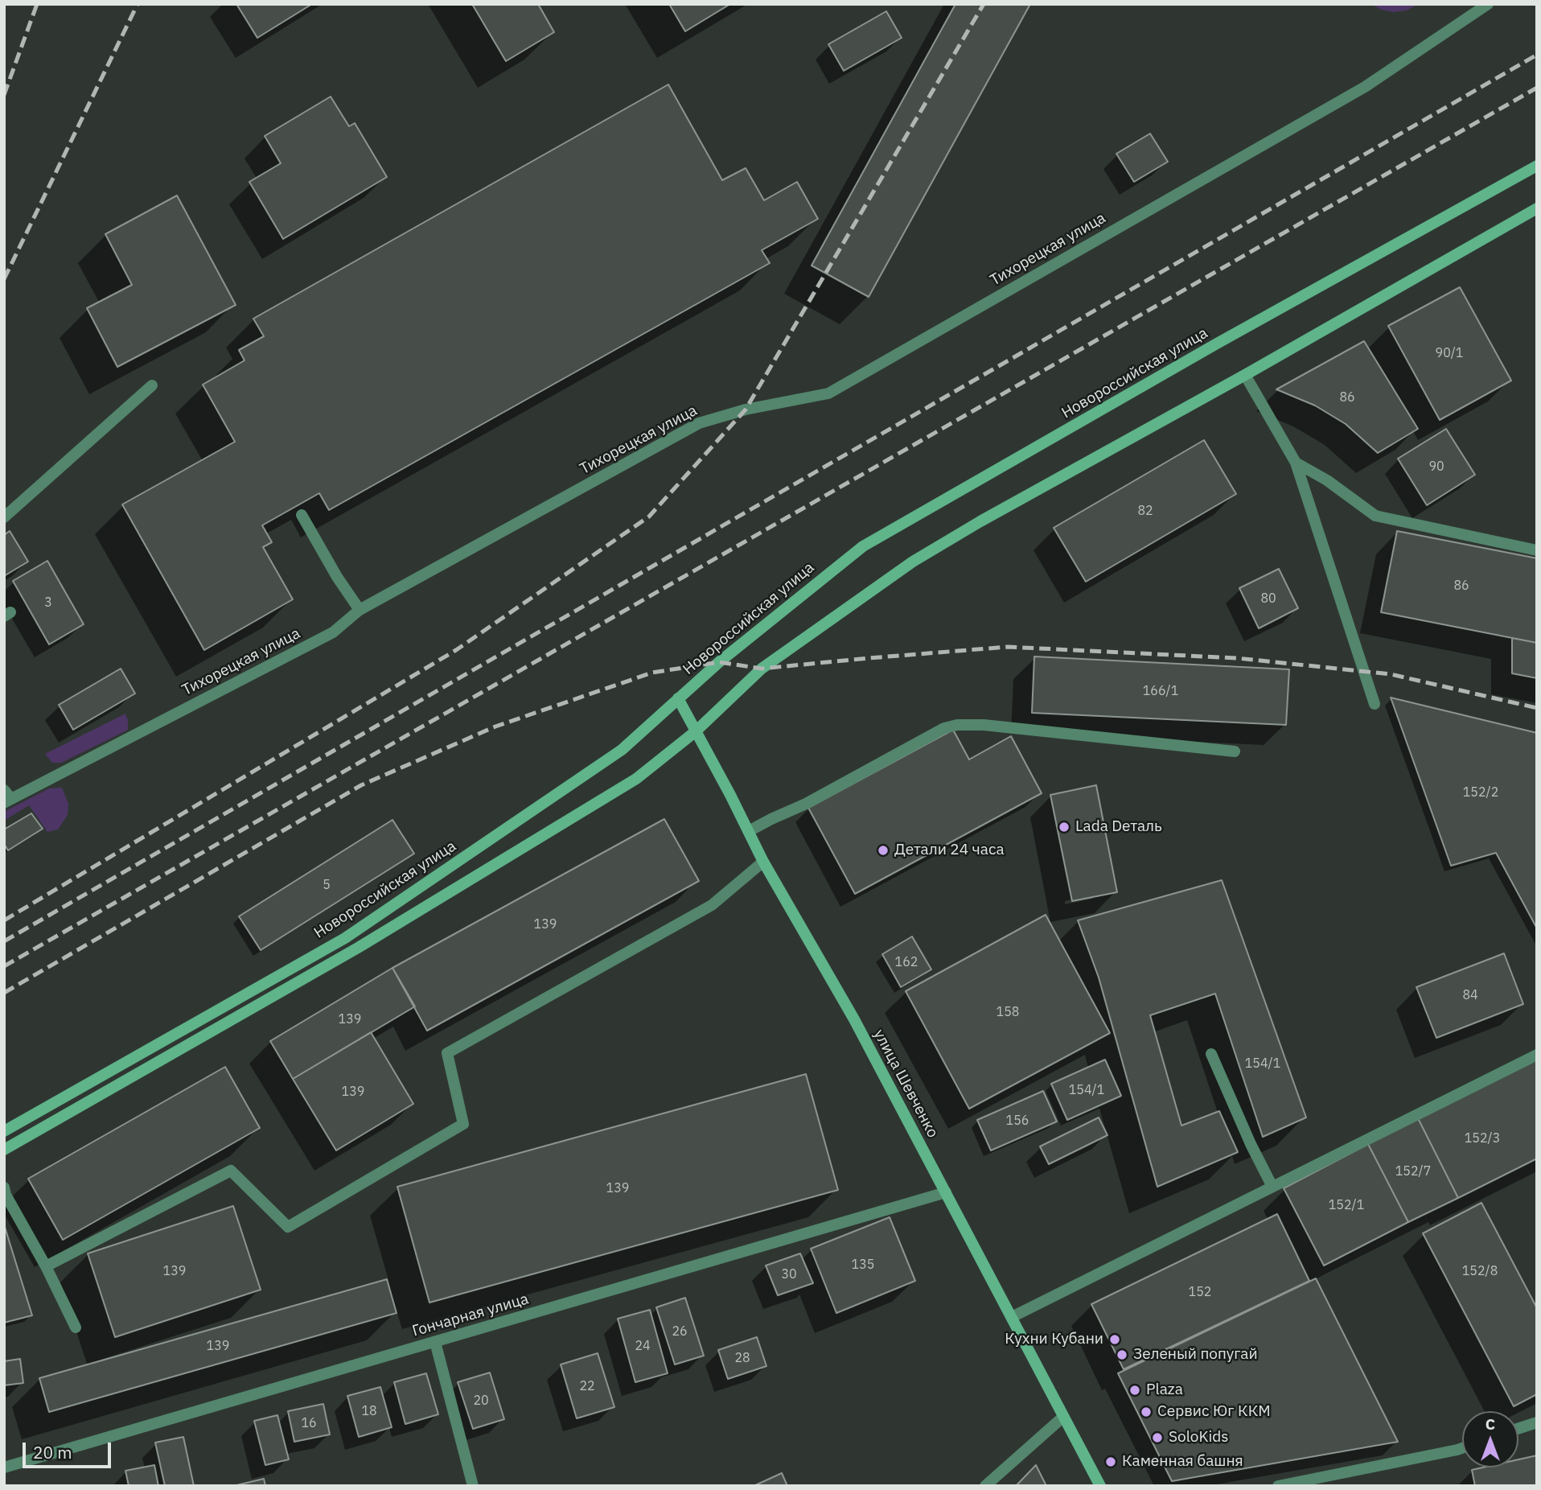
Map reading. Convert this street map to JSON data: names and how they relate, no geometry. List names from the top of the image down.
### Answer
{
  "streets": {
    "main road": ["Новороссийская улица", "улица Шевченко"],
    "street": ["Тихорецкая улица", "Гончарная улица"]
  },
  "crossings": [
    ["Новороссийская улица", "улица Шевченко"],
    ["улица Шевченко", "Гончарная улица"]
  ],
  "places": [
    "Lada Dеталь",
    "Детали 24 часа",
    "Кухни Кубани",
    "Зеленый попугай",
    "Plaza",
    "Сервис Юг ККМ",
    "SoloKids",
    "Каменная башня"
  ],
  "house_numbers": [
    "90/1",
    "86",
    "90",
    "82",
    "86",
    "80",
    "3",
    "166/1",
    "152/2",
    "5",
    "139",
    "162",
    "84",
    "158",
    "139",
    "154/1",
    "154/1",
    "139",
    "156",
    "152/3",
    "152/7",
    "139",
    "152/1",
    "135",
    "139",
    "152/8",
    "30",
    "152",
    "26",
    "139",
    "24",
    "28",
    "22",
    "20",
    "18",
    "16"
  ],
  "scale_bar": "20 m",
  "north": "top"
}
